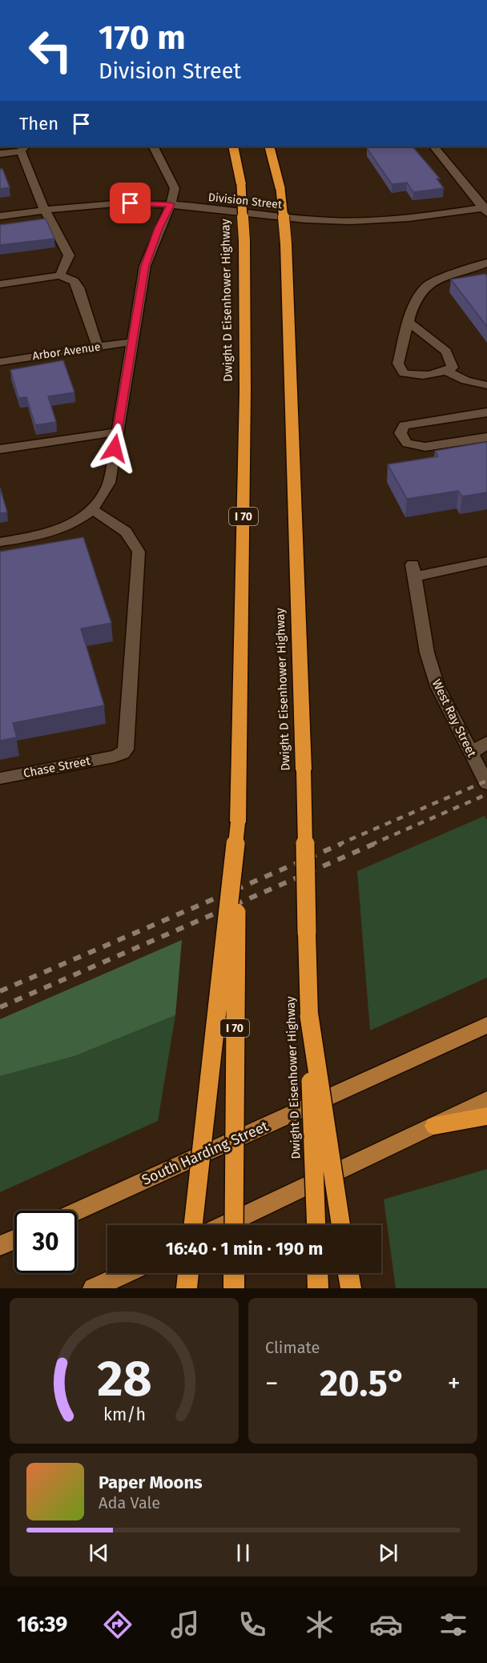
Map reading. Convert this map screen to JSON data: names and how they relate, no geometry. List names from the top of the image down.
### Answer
{
  "streets": {
    "highway": ["Dwight D Eisenhower Highway", "I 70"],
    "main road": ["South Harding Street"],
    "street": [
      "Division Street",
      "Arbor Avenue",
      "West Ray Street",
      "Chase Street"
    ]
  },
  "page": {
    "turn": ["170 m", "Division Street"],
    "then": "Then",
    "limit": "30",
    "trip": "16:40 · 1 min · 190 m",
    "tile": "Climate",
    "heat": ["−", "20.5°", "+"],
    "song": ["Paper Moons", "Ada Vale"],
    "tabs": "16:39",
    "gauge": ["28", "km/h"]
  }
}
